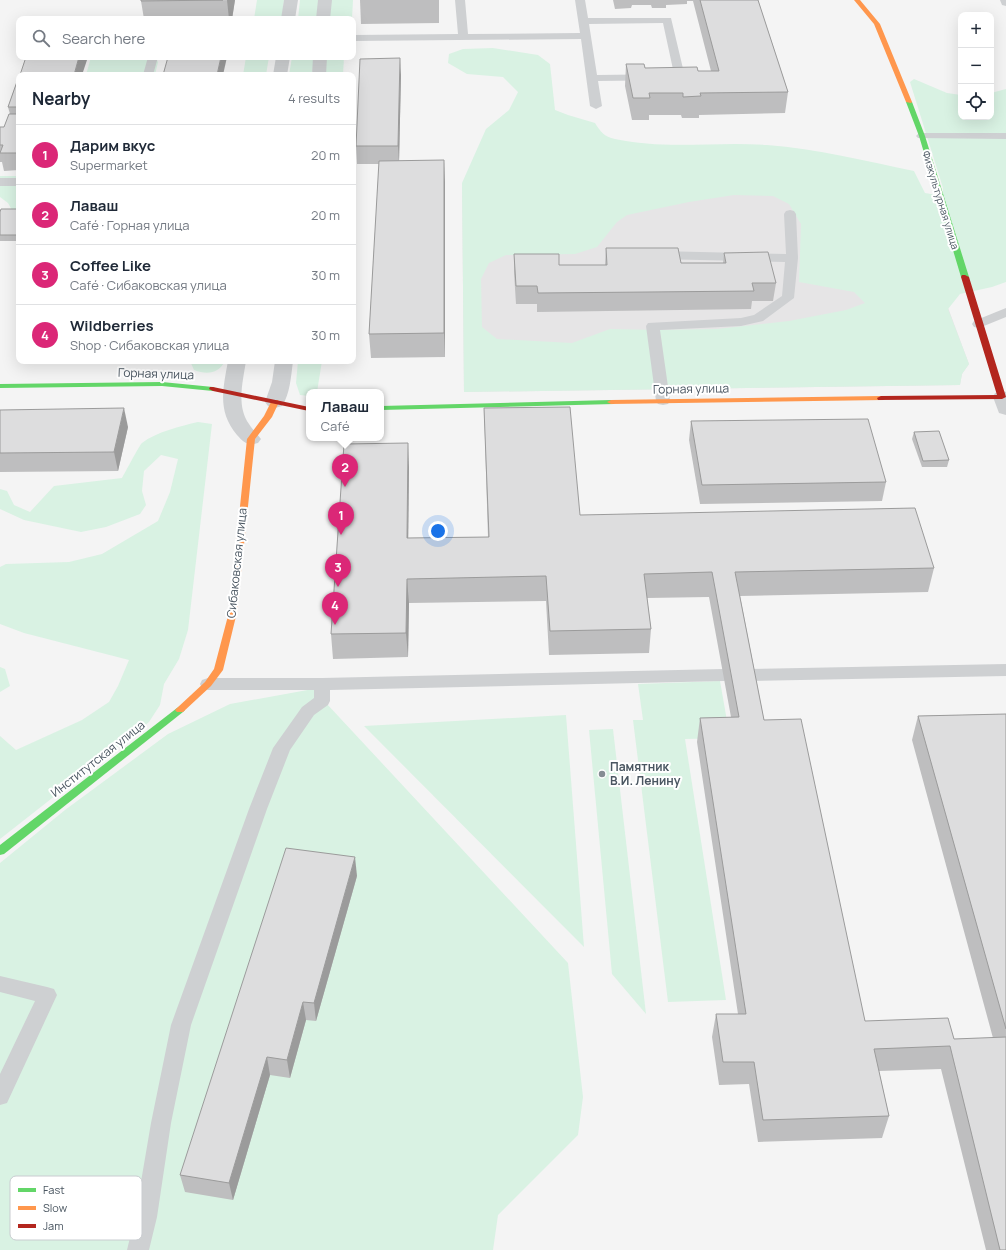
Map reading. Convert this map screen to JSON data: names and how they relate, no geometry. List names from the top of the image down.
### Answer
{
  "streets": {
    "street": [
      "Физкультурная улица",
      "Горная улица",
      "Сибаковская улица",
      "Институтская улица"
    ]
  },
  "crossings": [
    ["Физкультурная улица", "Горная улица"],
    ["Сибаковская улица", "Институтская улица"]
  ],
  "places": ["Памятник В.И. Ленину"],
  "legend": ["Fast", "Slow", "Jam"],
  "page": {
    "map_buttons": ["+", "−"],
    "search": "Search here",
    "heading": ["Nearby", "4 results"],
    "list": [
      {
        "mark": "1",
        "name": "Дарим вкус",
        "note": "Supermarket",
        "value": "20 m"
      },
      {
        "mark": "2",
        "name": "Лаваш",
        "note": "Café · Горная улица",
        "value": "20 m"
      },
      {
        "mark": "3",
        "name": "Coffee Like",
        "note": "Café · Сибаковская улица",
        "value": "30 m"
      },
      {
        "mark": "4",
        "name": "Wildberries",
        "note": "Shop · Сибаковская улица",
        "value": "30 m"
      }
    ],
    "popup": ["Лаваш", "Café"],
    "pins": [
      "2",
      "1",
      "3",
      "4"
    ]
  }
}
